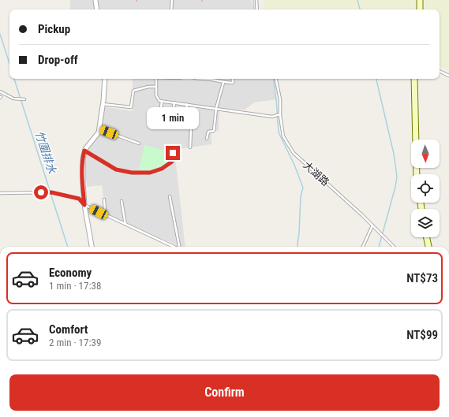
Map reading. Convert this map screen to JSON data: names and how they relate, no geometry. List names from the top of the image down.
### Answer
{
  "streets": {
    "lane": ["大湖路"]
  },
  "water": ["竹圍排水"],
  "north": "bottom",
  "page": {
    "banner": ["Pickup", "Drop-off"],
    "bubble": "1 min",
    "list": [
      {
        "name": "Economy",
        "note": "1 min · 17:38",
        "value": "NT$73"
      },
      {
        "name": "Comfort",
        "note": "2 min · 17:39",
        "value": "NT$99"
      }
    ],
    "buttons": "Confirm"
  }
}
